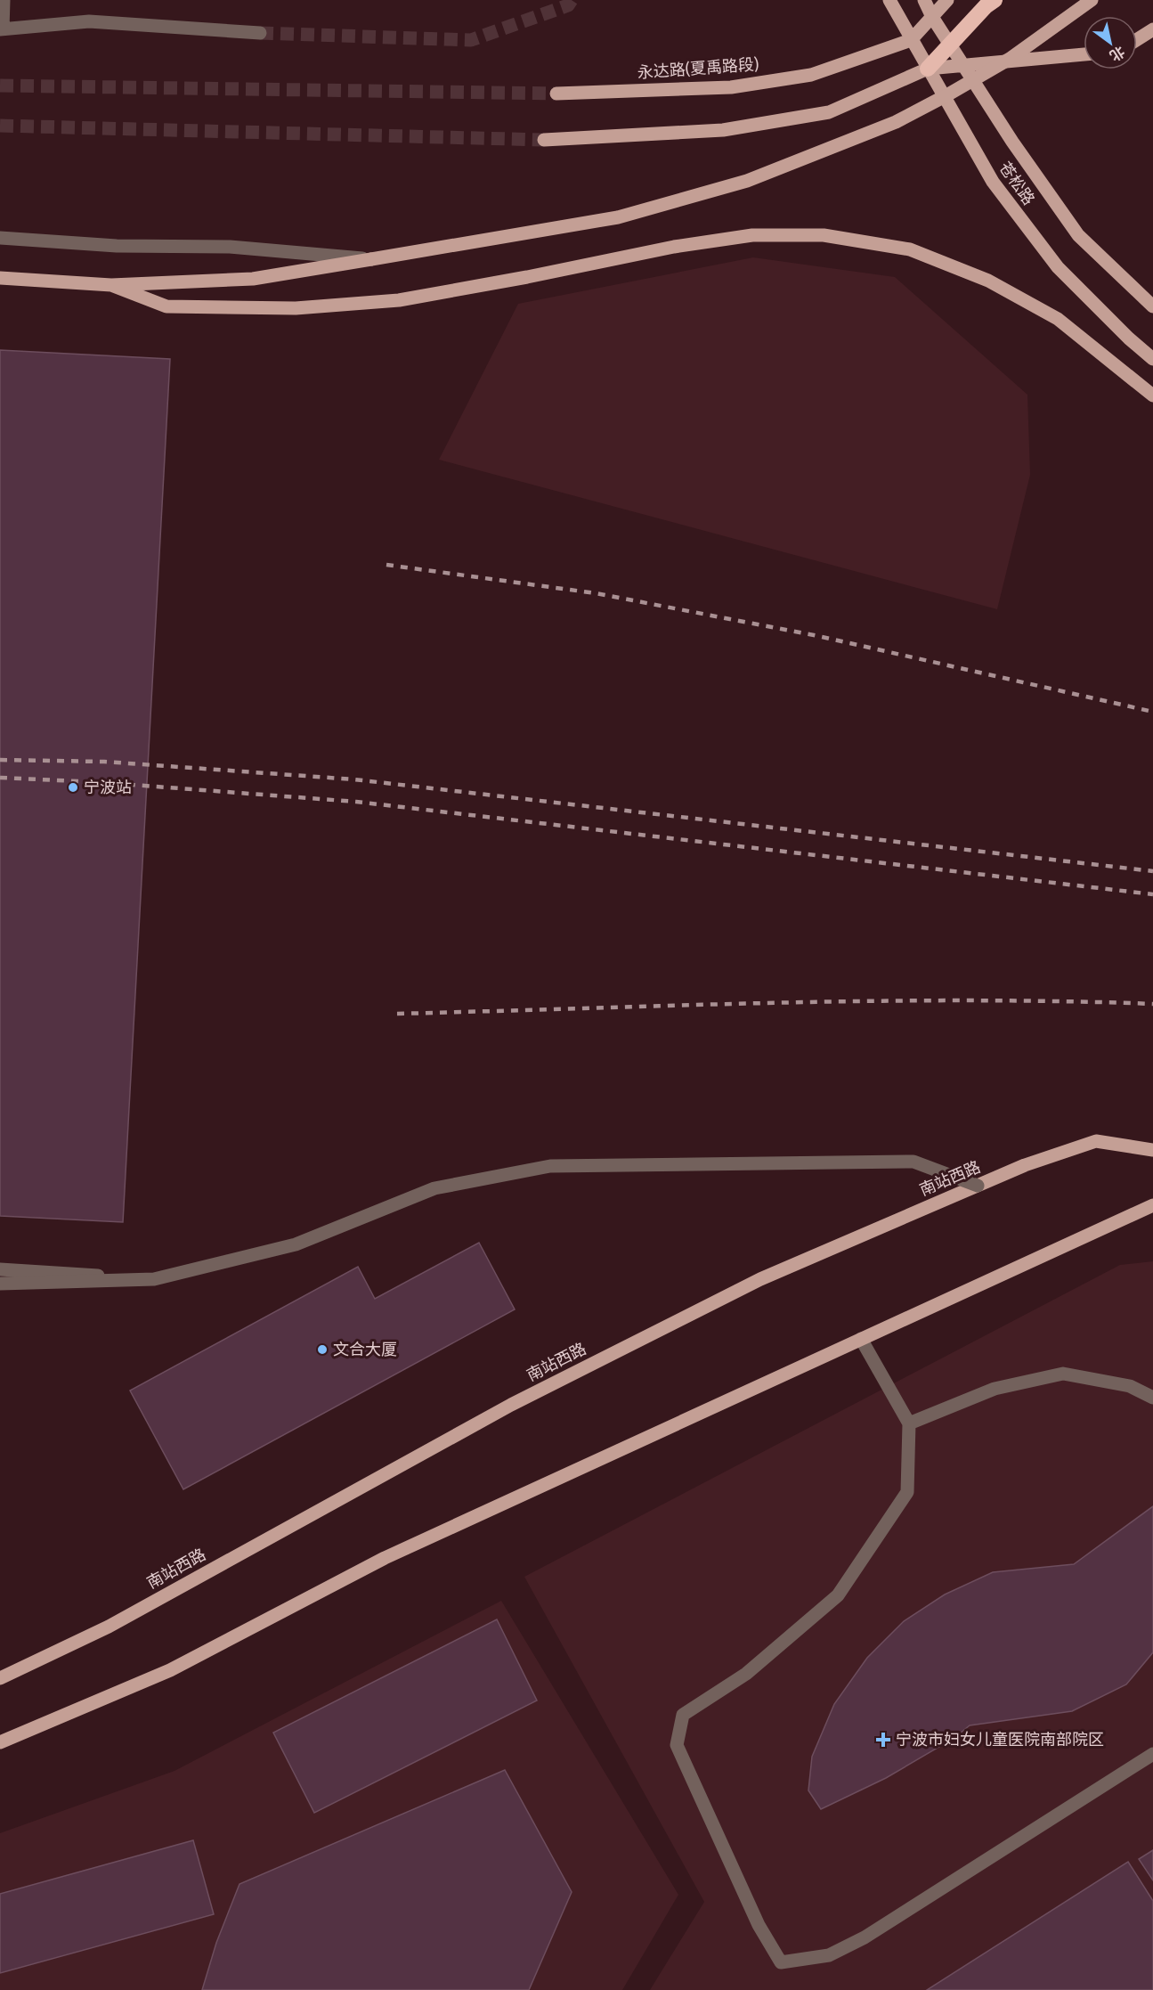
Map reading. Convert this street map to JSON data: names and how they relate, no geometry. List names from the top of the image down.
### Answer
{
  "streets": {
    "main road": ["永达路(夏禹路段)", "苍松路", "南站西路"]
  },
  "crossings": [
    ["永达路(夏禹路段)", "苍松路"]
  ],
  "places": {
    "other": ["宁波站", "文合大厦"],
    "health": ["宁波市妇女儿童医院南部院区"]
  },
  "north": "bottom right"
}
